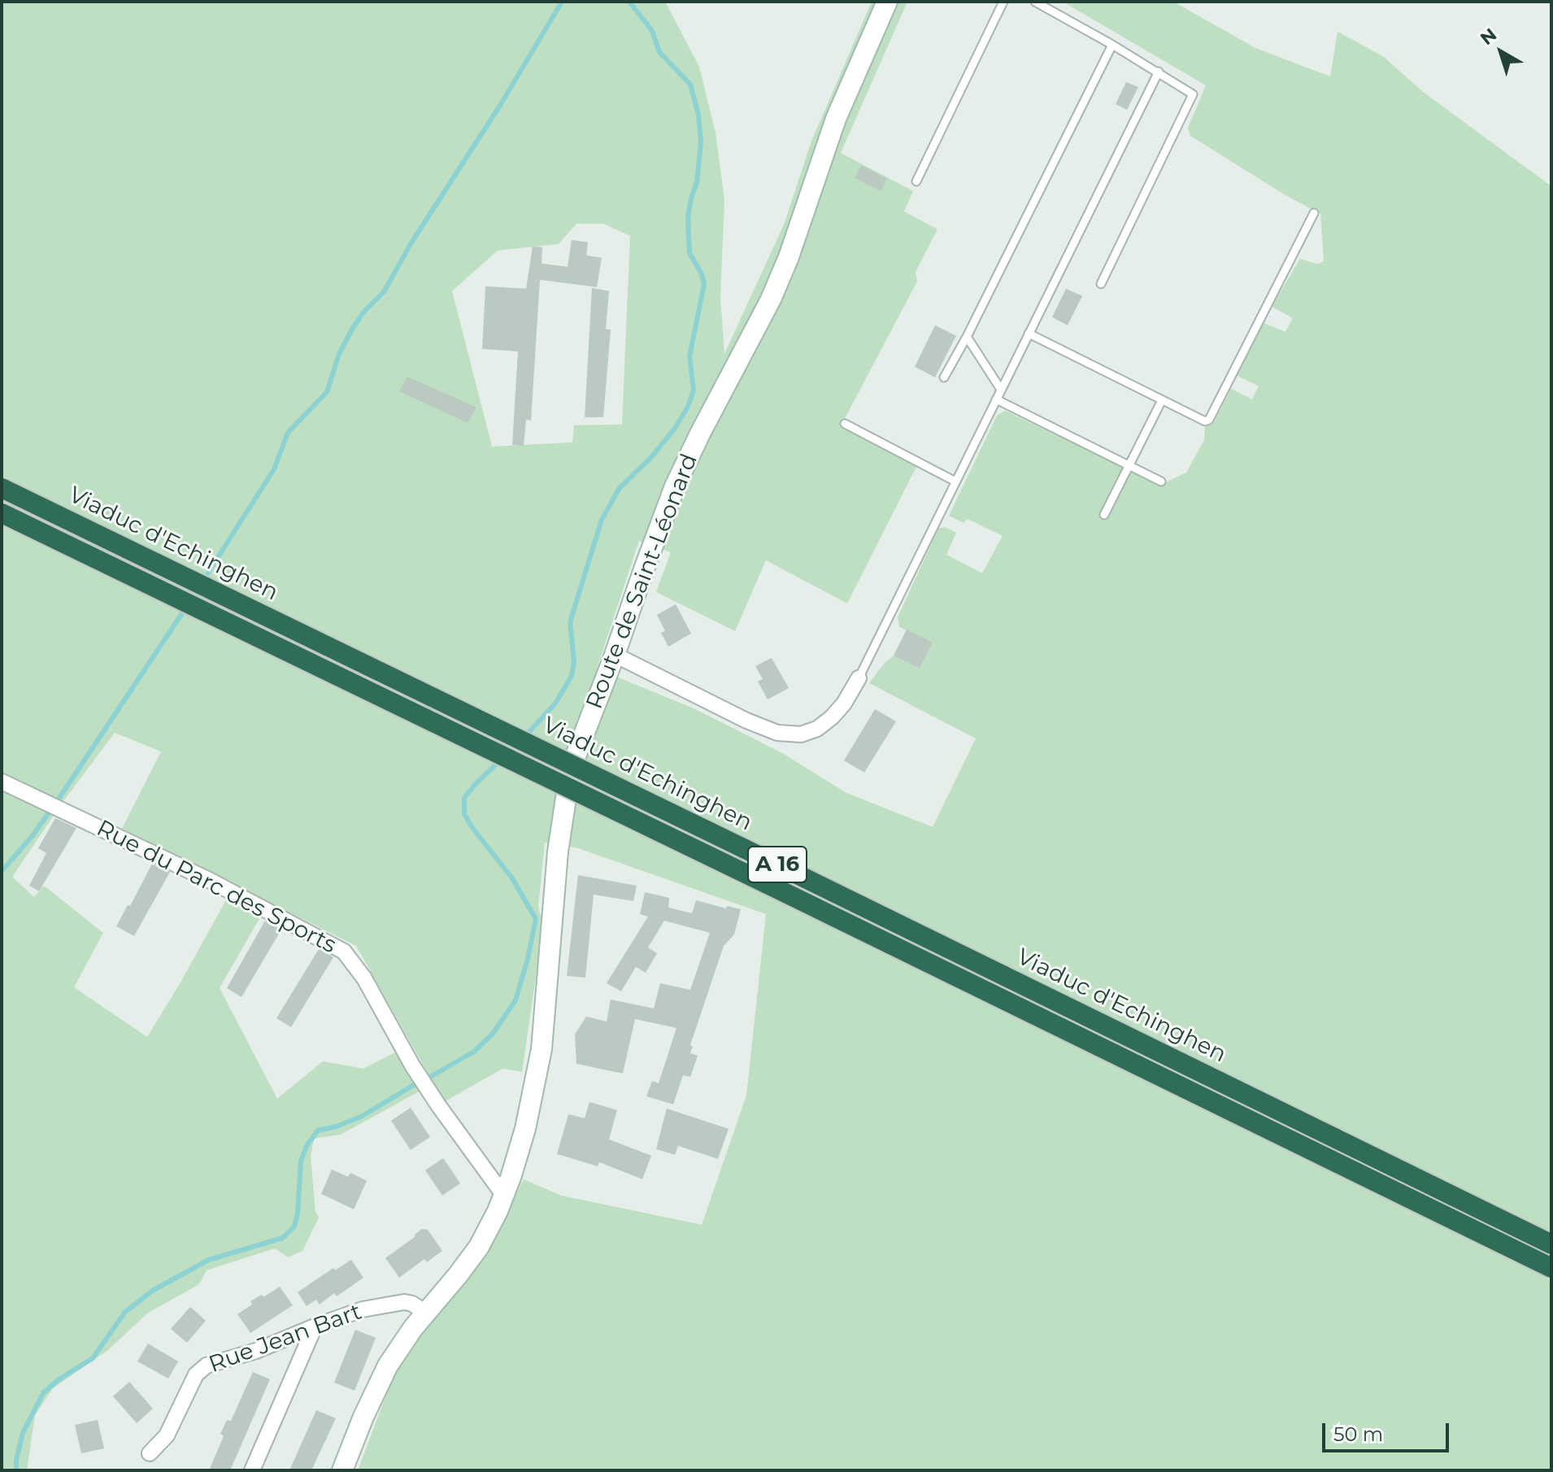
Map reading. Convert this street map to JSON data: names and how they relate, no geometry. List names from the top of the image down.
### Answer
{
  "streets": {
    "highway": ["Viaduc d'Echinghen", "A 16"],
    "street": ["Route de Saint-Léonard", "Rue du Parc des Sports", "Rue Jean Bart"]
  },
  "crossings": [
    ["Route de Saint-Léonard", "Rue du Parc des Sports"],
    ["Route de Saint-Léonard", "Rue Jean Bart"]
  ],
  "scale_bar": "50 m",
  "north": "top left"
}
